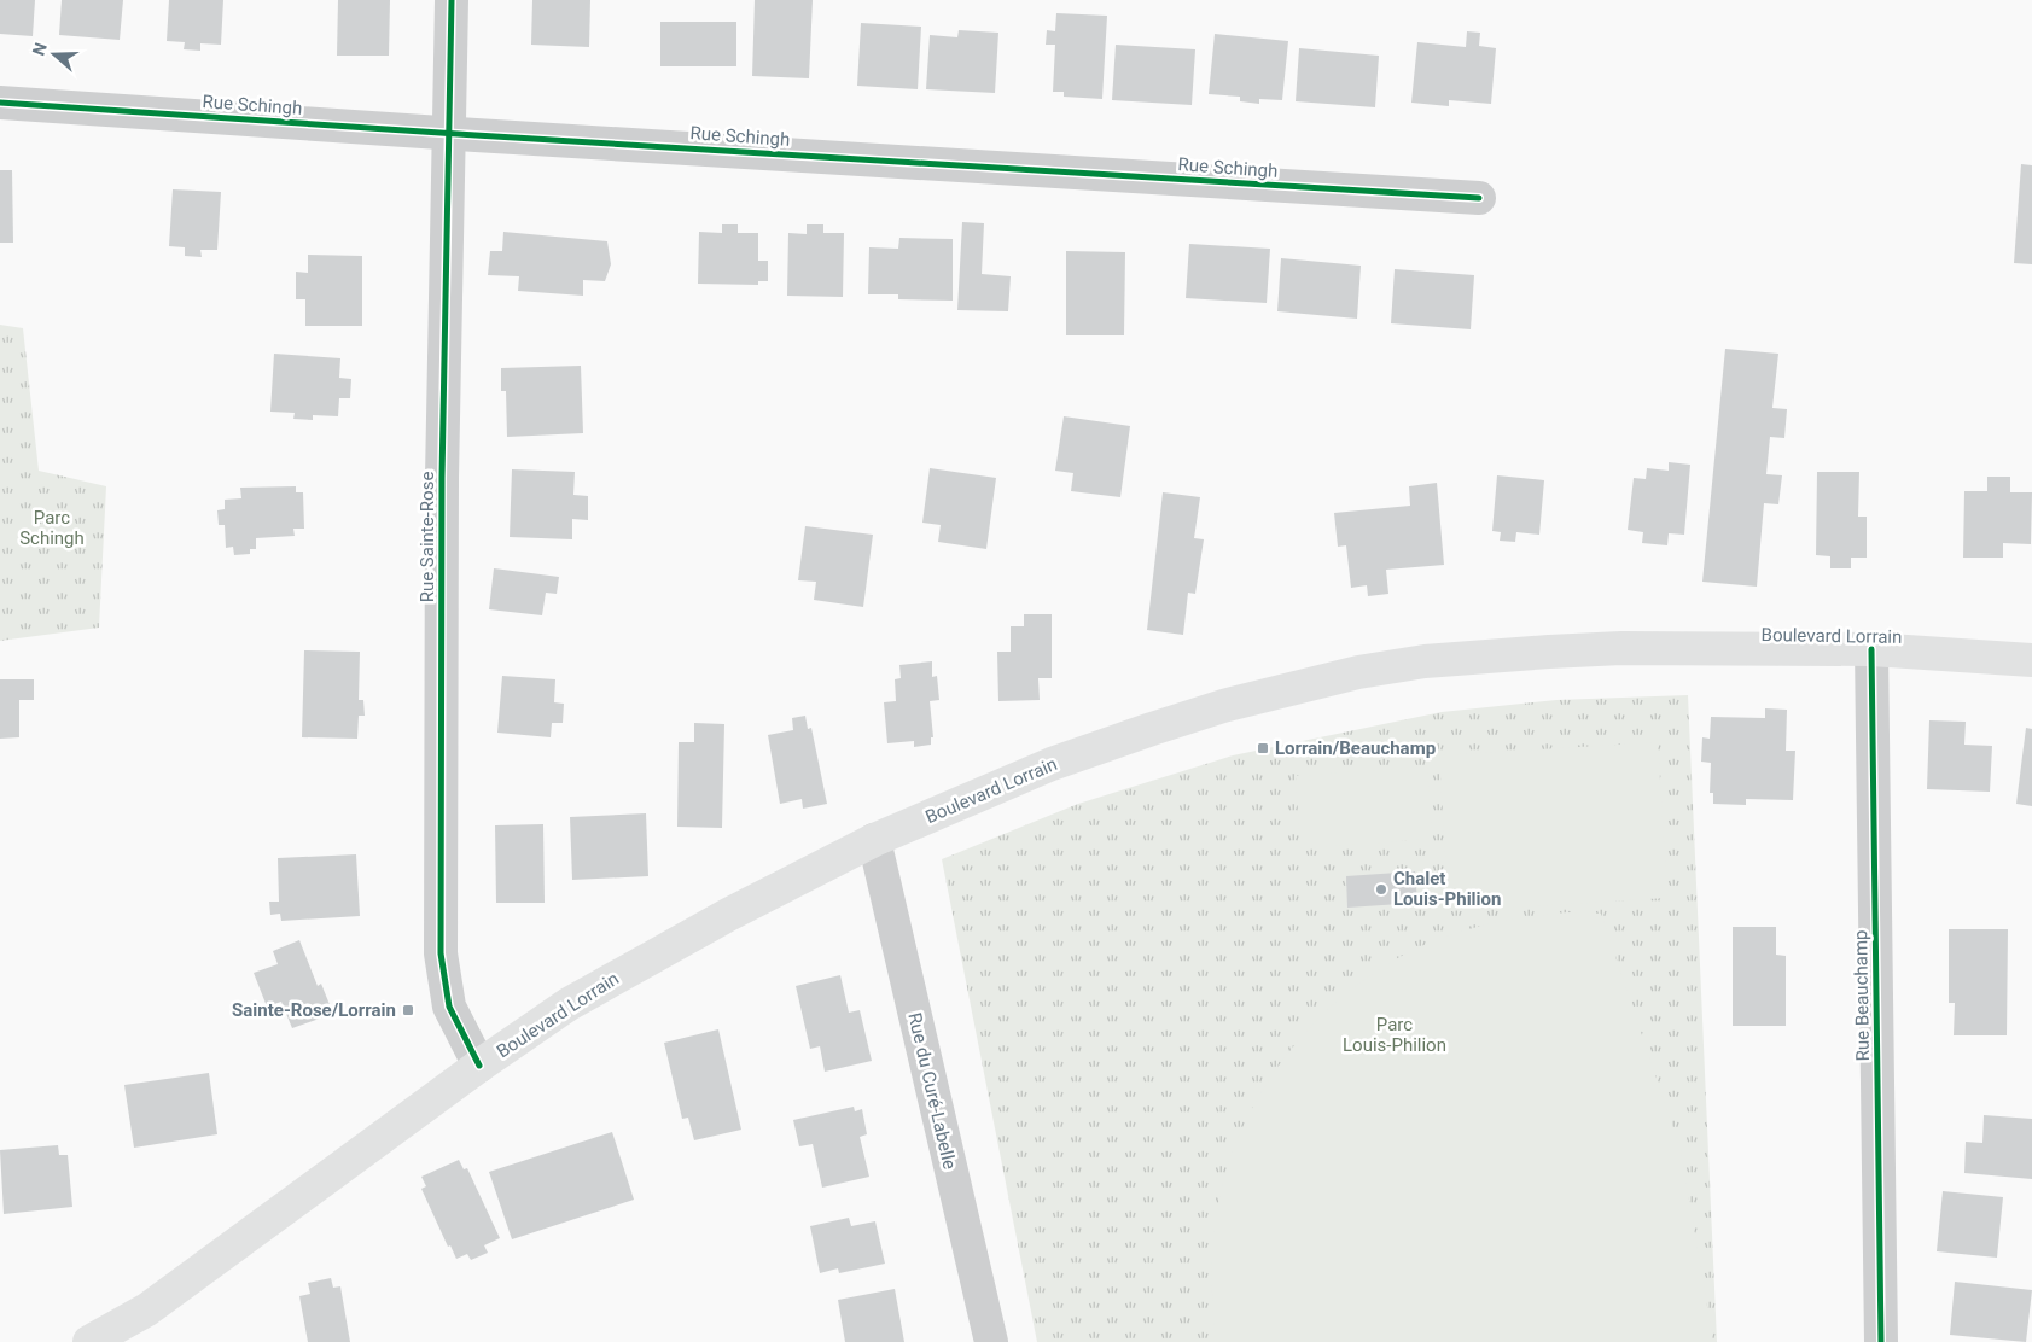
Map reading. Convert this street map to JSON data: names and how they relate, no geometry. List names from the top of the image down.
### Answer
{
  "streets": {
    "main road": ["Boulevard Lorrain"],
    "street": [
      "Rue Schingh",
      "Rue Sainte-Rose",
      "Rue Beauchamp",
      "Rue du Curé-Labelle"
    ]
  },
  "crossings": [
    ["Rue Schingh", "Rue Sainte-Rose"],
    ["Rue Sainte-Rose", "Boulevard Lorrain"],
    ["Boulevard Lorrain", "Rue Beauchamp"],
    ["Boulevard Lorrain", "Rue du Curé-Labelle"]
  ],
  "parks": ["Parc Schingh", "Parc Louis-Philion"],
  "places": {
    "transit": ["Lorrain/Beauchamp", "Sainte-Rose/Lorrain"],
    "other": ["Chalet Louis-Philion"]
  },
  "north": "left"
}
